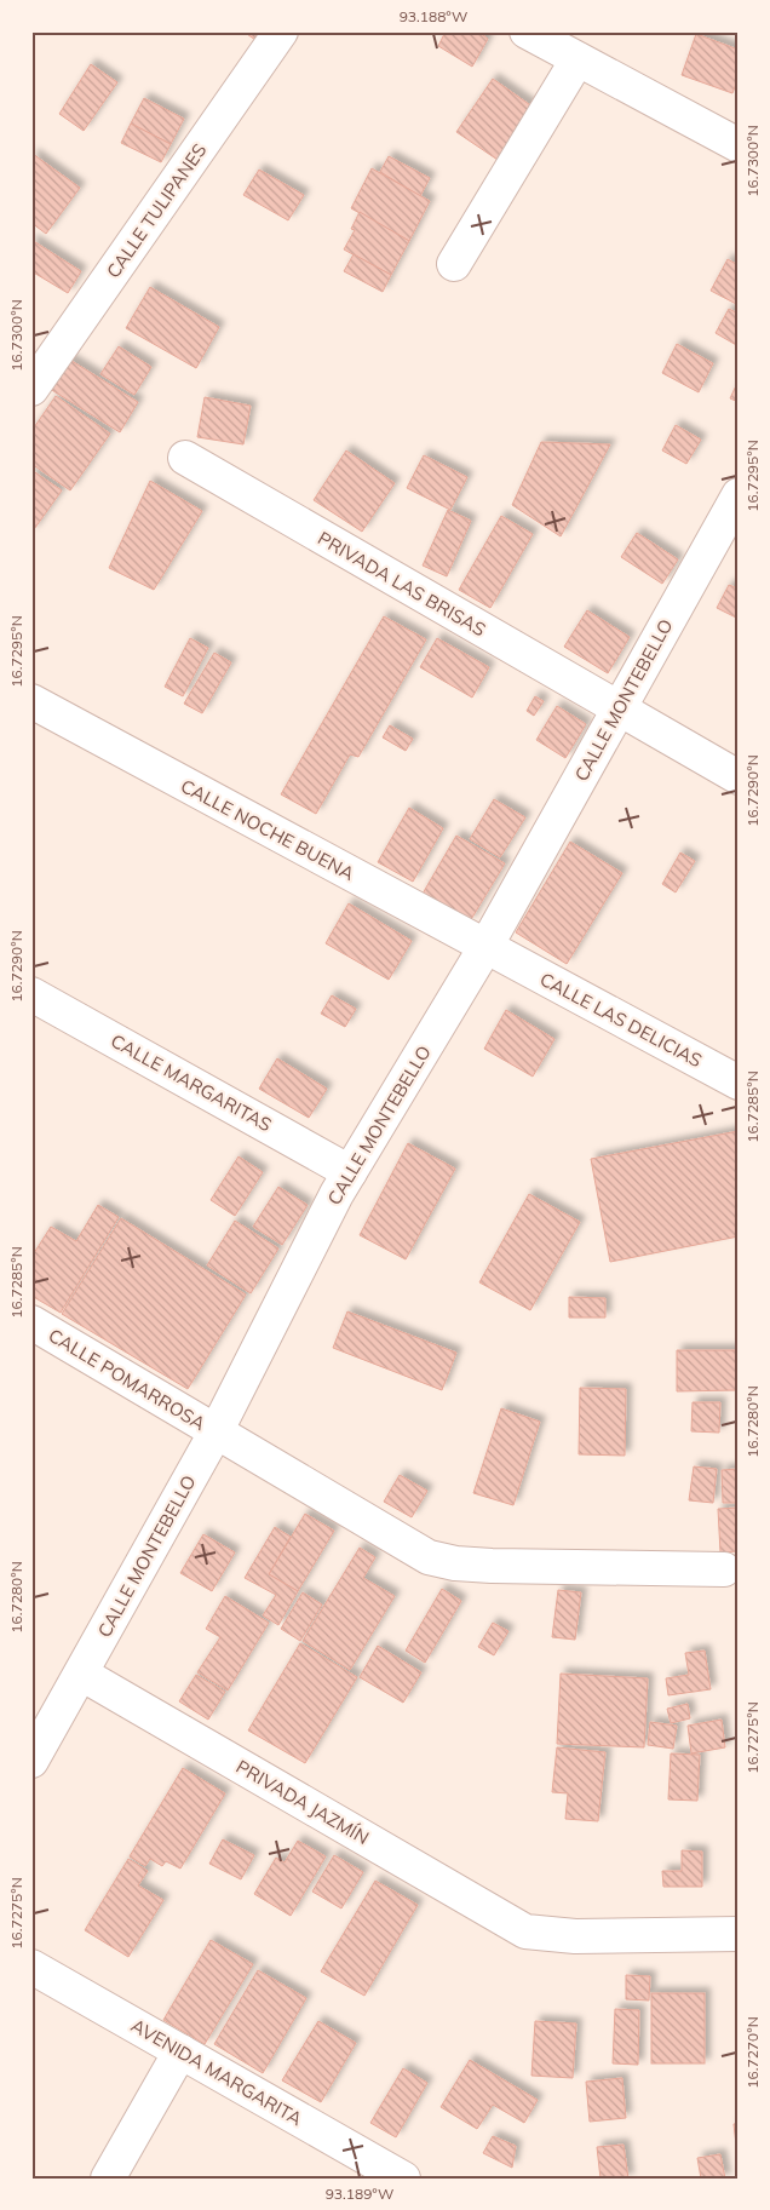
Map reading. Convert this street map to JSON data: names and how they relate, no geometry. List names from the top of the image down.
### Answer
{
  "streets": {
    "street": [
      "CALLE TULIPANES",
      "PRIVADA LAS BRISAS",
      "CALLE MONTEBELLO",
      "CALLE NOCHE BUENA",
      "CALLE LAS DELICIAS",
      "CALLE MARGARITAS",
      "CALLE POMARROSA",
      "PRIVADA JAZMÍN",
      "AVENIDA MARGARITA"
    ]
  },
  "crossings": [
    ["PRIVADA LAS BRISAS", "CALLE MONTEBELLO"],
    ["CALLE MONTEBELLO", "CALLE NOCHE BUENA"],
    ["CALLE MONTEBELLO", "CALLE LAS DELICIAS"],
    ["CALLE MONTEBELLO", "CALLE MARGARITAS"],
    ["CALLE MONTEBELLO", "CALLE POMARROSA"],
    ["CALLE MONTEBELLO", "PRIVADA JAZMÍN"],
    ["CALLE NOCHE BUENA", "CALLE LAS DELICIAS"]
  ],
  "coordinates": [
    "93.188°W",
    "16.7300°N",
    "16.7295°N",
    "16.7290°N",
    "16.7285°N",
    "16.7280°N",
    "16.7275°N",
    "16.7270°N",
    "93.189°W"
  ]
}
